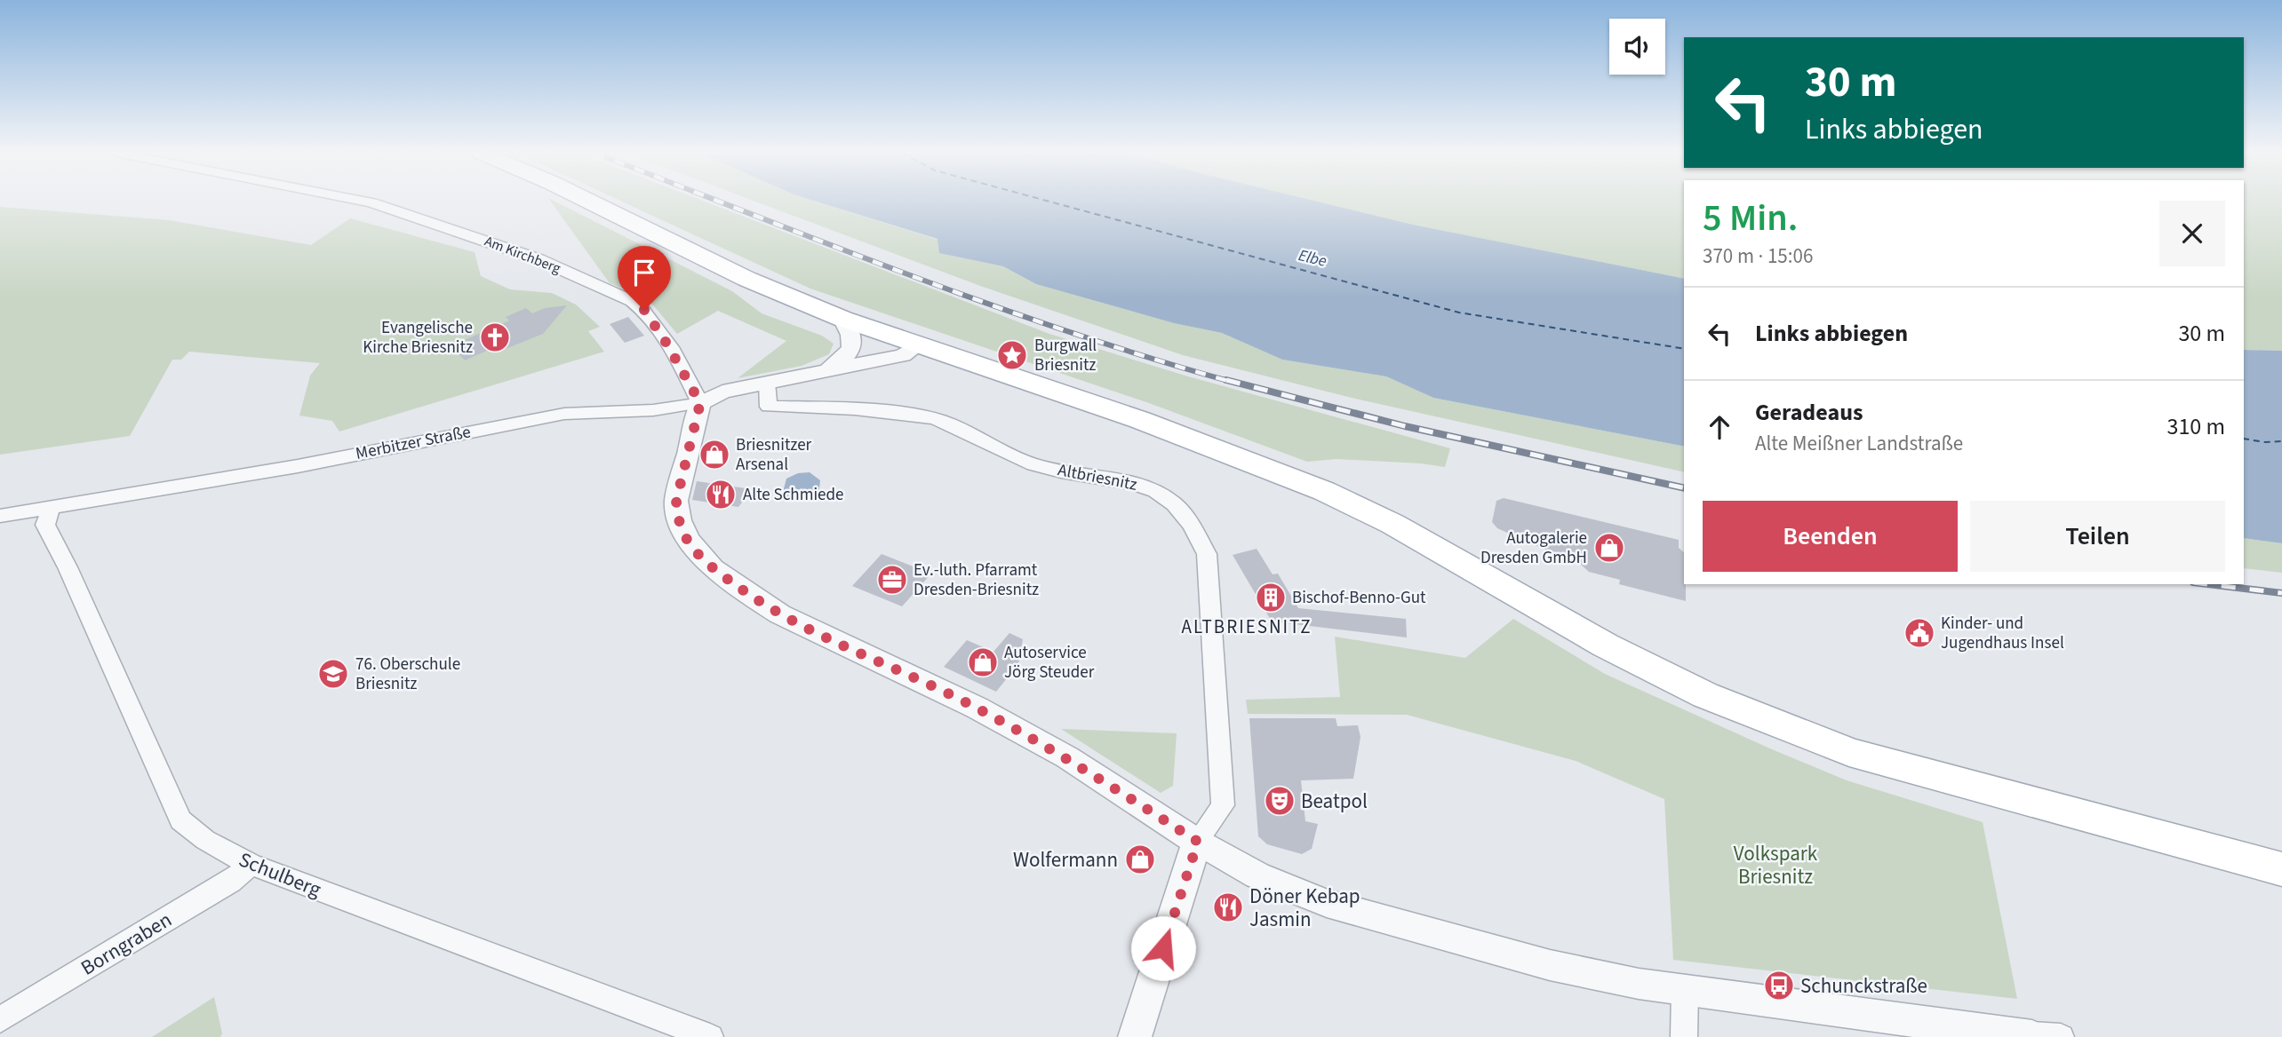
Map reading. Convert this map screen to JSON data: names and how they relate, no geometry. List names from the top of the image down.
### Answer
{
  "streets": {
    "street": [
      "Am Kirchberg",
      "Merbitzer Straße",
      "Altbriesnitz",
      "Schulberg",
      "Borngraben"
    ]
  },
  "crossings": [
    ["Am Kirchberg", "Merbitzer Straße"],
    ["Merbitzer Straße", "Altbriesnitz"],
    ["Merbitzer Straße", "Schulberg"],
    ["Schulberg", "Borngraben"]
  ],
  "districts": ["ALTBRIESNITZ"],
  "water": ["Elbe"],
  "parks": ["Volkspark Briesnitz"],
  "places": {
    "church": ["Evangelische Kirche Briesnitz"],
    "place": ["Burgwall Briesnitz"],
    "shop": [
      "Briesnitzer Arsenal",
      "Autogalerie Dresden GmbH",
      "Autoservice Jörg Steuder",
      "Wolfermann"
    ],
    "restaurant": ["Alte Schmiede", "Döner Kebap Jasmin"],
    "office": ["Ev.-luth. Pfarramt Dresden-Briesnitz"],
    "building": ["Bischof-Benno-Gut"],
    "public building": ["Kinder- und Jugendhaus Insel"],
    "school or university": ["76. Oberschule Briesnitz"],
    "theatre": ["Beatpol"],
    "bus stop": ["Schunckstraße"]
  },
  "page": {
    "turn": ["30 m", "Links abbiegen"],
    "heading": ["5 Min.", "370 m · 15:06"],
    "list": [
      {
        "name": "Links abbiegen",
        "value": "30 m"
      },
      {
        "name": "Geradeaus",
        "note": "Alte Meißner Landstraße",
        "value": "310 m"
      }
    ],
    "buttons": ["Beenden", "Teilen"]
  }
}
